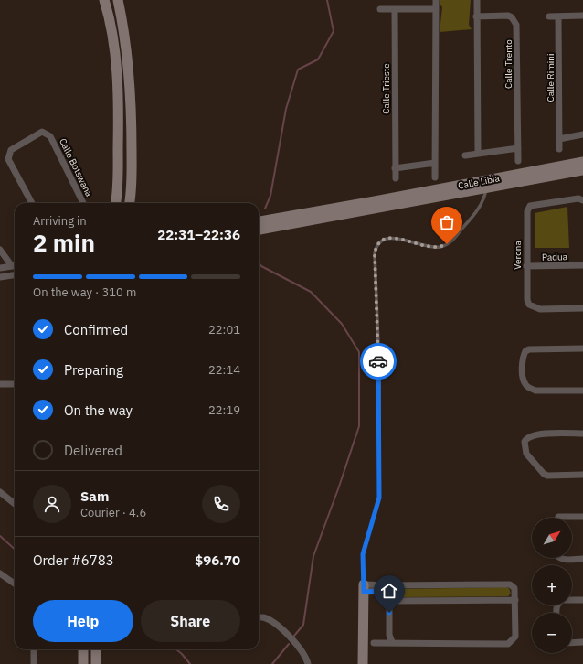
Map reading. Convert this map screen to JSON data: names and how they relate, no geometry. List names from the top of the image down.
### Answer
{
  "streets": {
    "street": [
      "Calle Trento",
      "Calle Rimini",
      "Calle Trieste",
      "Calle Botswana",
      "Calle Libia",
      "Verona",
      "Padua"
    ]
  },
  "crossings": [
    ["Verona", "Padua"]
  ],
  "north": "top right",
  "page": {
    "heading": ["2 min", "Arriving in", "22:31–22:36"],
    "panel": [
      "Sam",
      "Courier · 4.6",
      "Order #6783",
      "$96.70"
    ],
    "bar": "On the way · 310 m",
    "list": [
      ["Confirmed", "22:01"],
      ["Preparing", "22:14"],
      ["On the way", "22:19"],
      "Delivered"
    ],
    "map_buttons": ["+", "−"],
    "buttons": ["Help", "Share"]
  }
}
